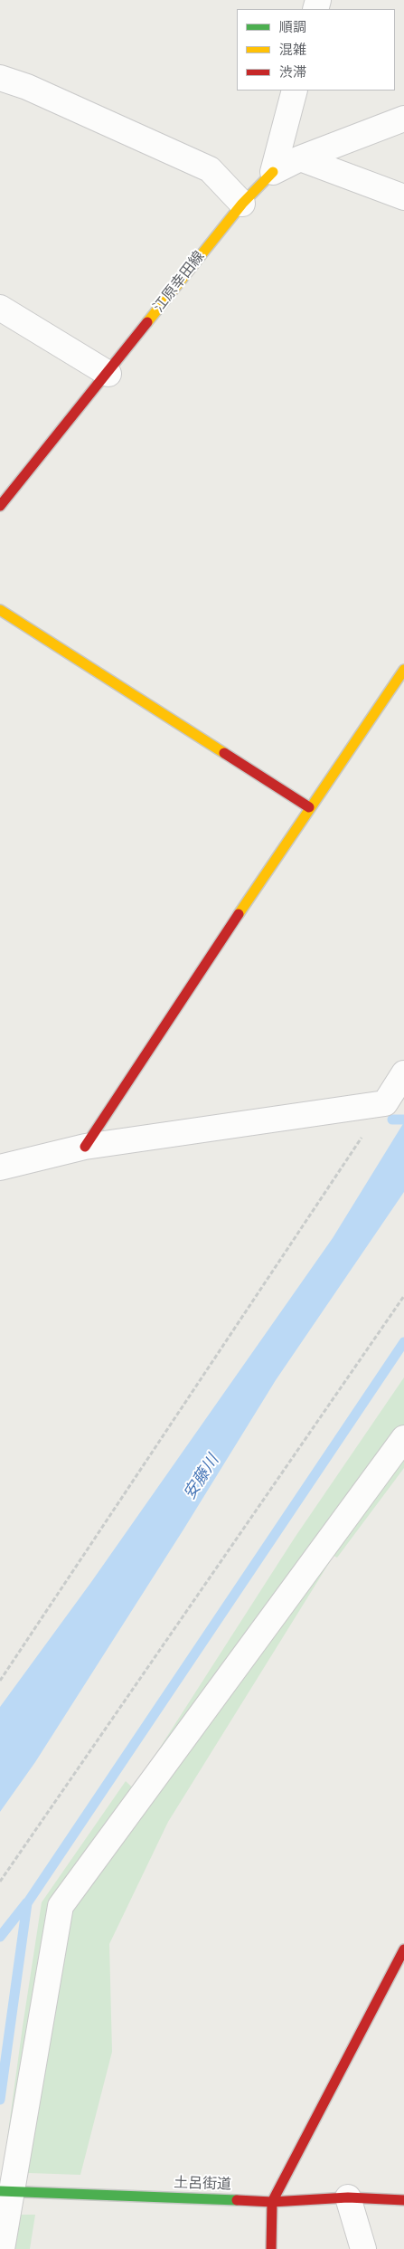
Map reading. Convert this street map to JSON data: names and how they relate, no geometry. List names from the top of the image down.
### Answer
{
  "streets": {
    "street": ["江原幸田線", "土呂街道"]
  },
  "water": ["安藤川"],
  "legend": ["順調", "混雑", "渋滞"]
}
